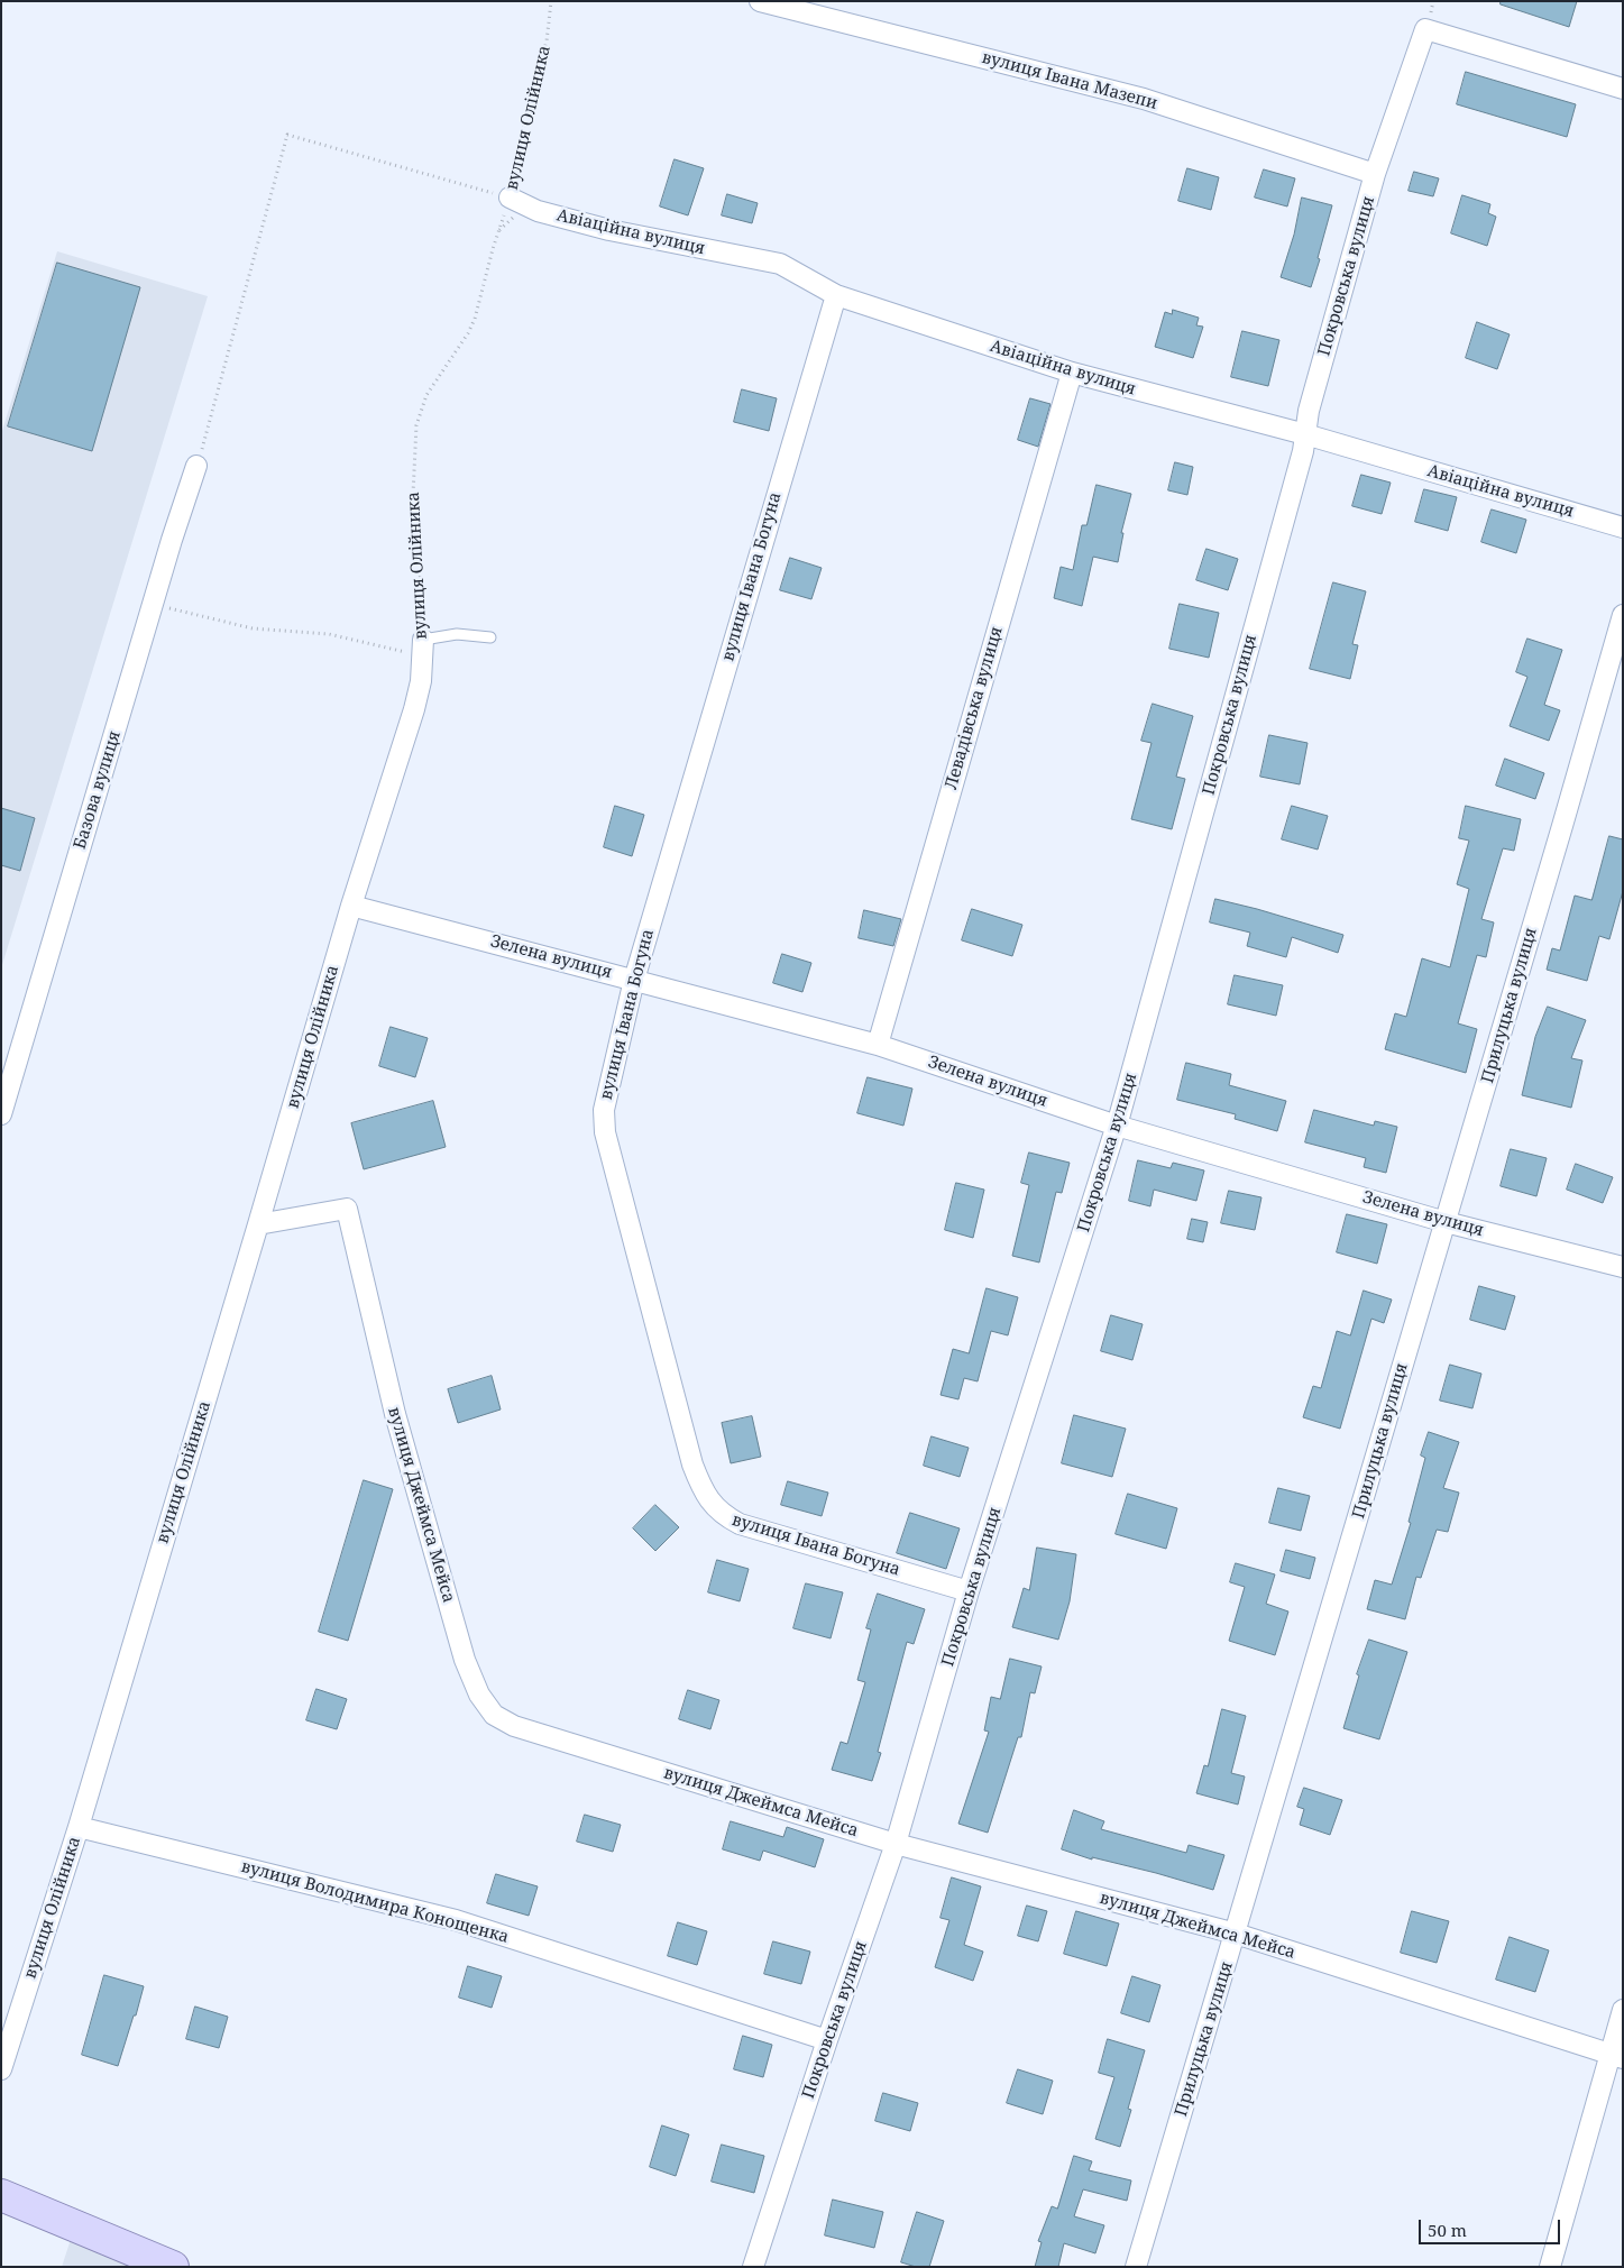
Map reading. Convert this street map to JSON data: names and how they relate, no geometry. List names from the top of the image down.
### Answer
{
  "streets": {
    "street": [
      "вулиця Івана Мазепи",
      "вулиця Олійника",
      "Авіаційна вулиця",
      "Покровська вулиця",
      "вулиця Івана Богуна",
      "Левадівська вулиця",
      "Базова вулиця",
      "Зелена вулиця",
      "Прилуцька вулиця",
      "вулиця Джеймса Мейса",
      "вулиця Володимира Конощенка"
    ]
  },
  "crossings": [
    ["вулиця Івана Мазепи", "Покровська вулиця"],
    ["вулиця Олійника", "Авіаційна вулиця"],
    ["вулиця Олійника", "Зелена вулиця"],
    ["вулиця Олійника", "вулиця Джеймса Мейса"],
    ["вулиця Олійника", "вулиця Володимира Конощенка"],
    ["Авіаційна вулиця", "Покровська вулиця"],
    ["Авіаційна вулиця", "вулиця Івана Богуна"],
    ["Авіаційна вулиця", "Левадівська вулиця"],
    ["Покровська вулиця", "вулиця Івана Богуна"],
    ["Покровська вулиця", "Зелена вулиця"],
    ["Покровська вулиця", "вулиця Джеймса Мейса"],
    ["Покровська вулиця", "вулиця Володимира Конощенка"],
    ["вулиця Івана Богуна", "Зелена вулиця"],
    ["Левадівська вулиця", "Зелена вулиця"],
    ["Зелена вулиця", "Прилуцька вулиця"],
    ["Прилуцька вулиця", "вулиця Джеймса Мейса"]
  ],
  "scale_bar": "50 m"
}
